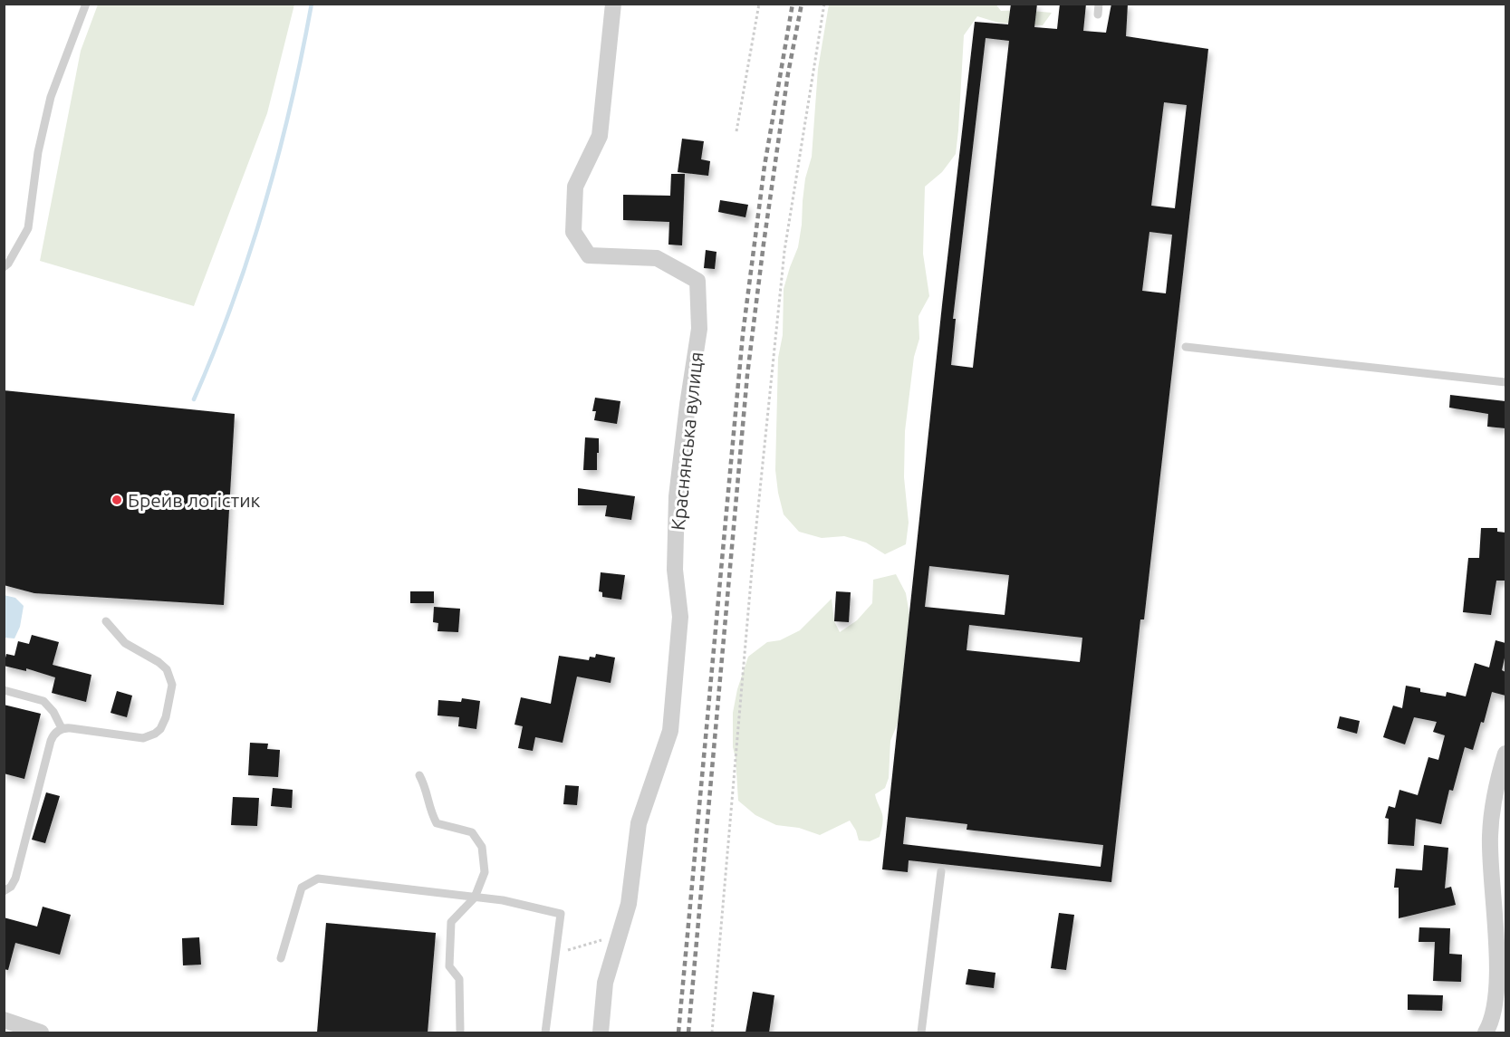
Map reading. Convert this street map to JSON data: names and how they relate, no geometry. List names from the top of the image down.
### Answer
{
  "streets": {
    "street": ["Краснянська вулиця"]
  },
  "places": ["Брейв логістик"]
}
